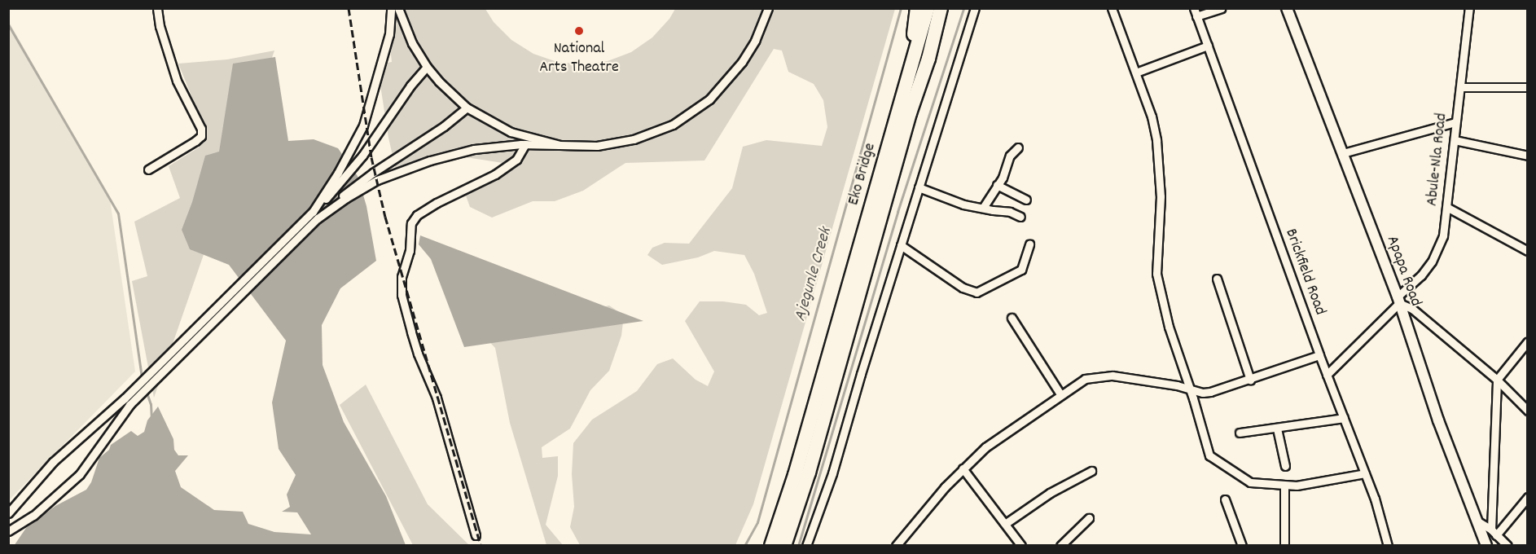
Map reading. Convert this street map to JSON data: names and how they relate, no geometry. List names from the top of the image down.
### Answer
{
  "streets": {
    "highway": ["Eko Bridge"],
    "street": ["Abule-Nla Road", "Apapa Road", "Brickfield Road"]
  },
  "crossings": [
    ["Abule-Nla Road", "Apapa Road"],
    ["Abule-Nla Road", "Brickfield Road"]
  ],
  "water": ["Ajegunle Creek"],
  "places": ["National Arts Theatre"]
}
